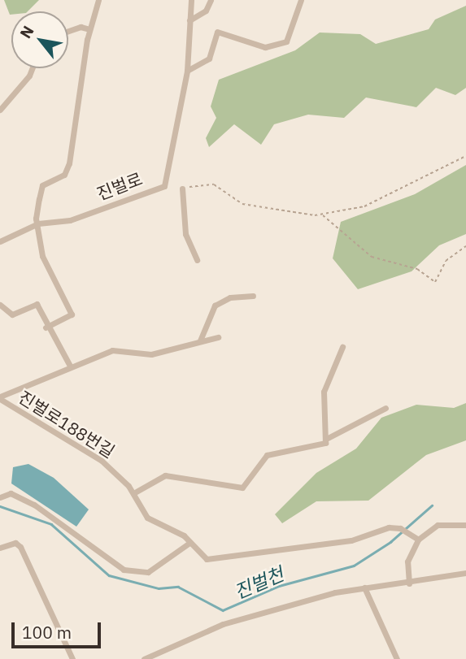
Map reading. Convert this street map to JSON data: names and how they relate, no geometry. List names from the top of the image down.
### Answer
{
  "streets": {
    "street": ["진벌로", "진벌로188번길"]
  },
  "water": ["진벌천"],
  "scale_bar": "100 m",
  "north": "top left"
}
